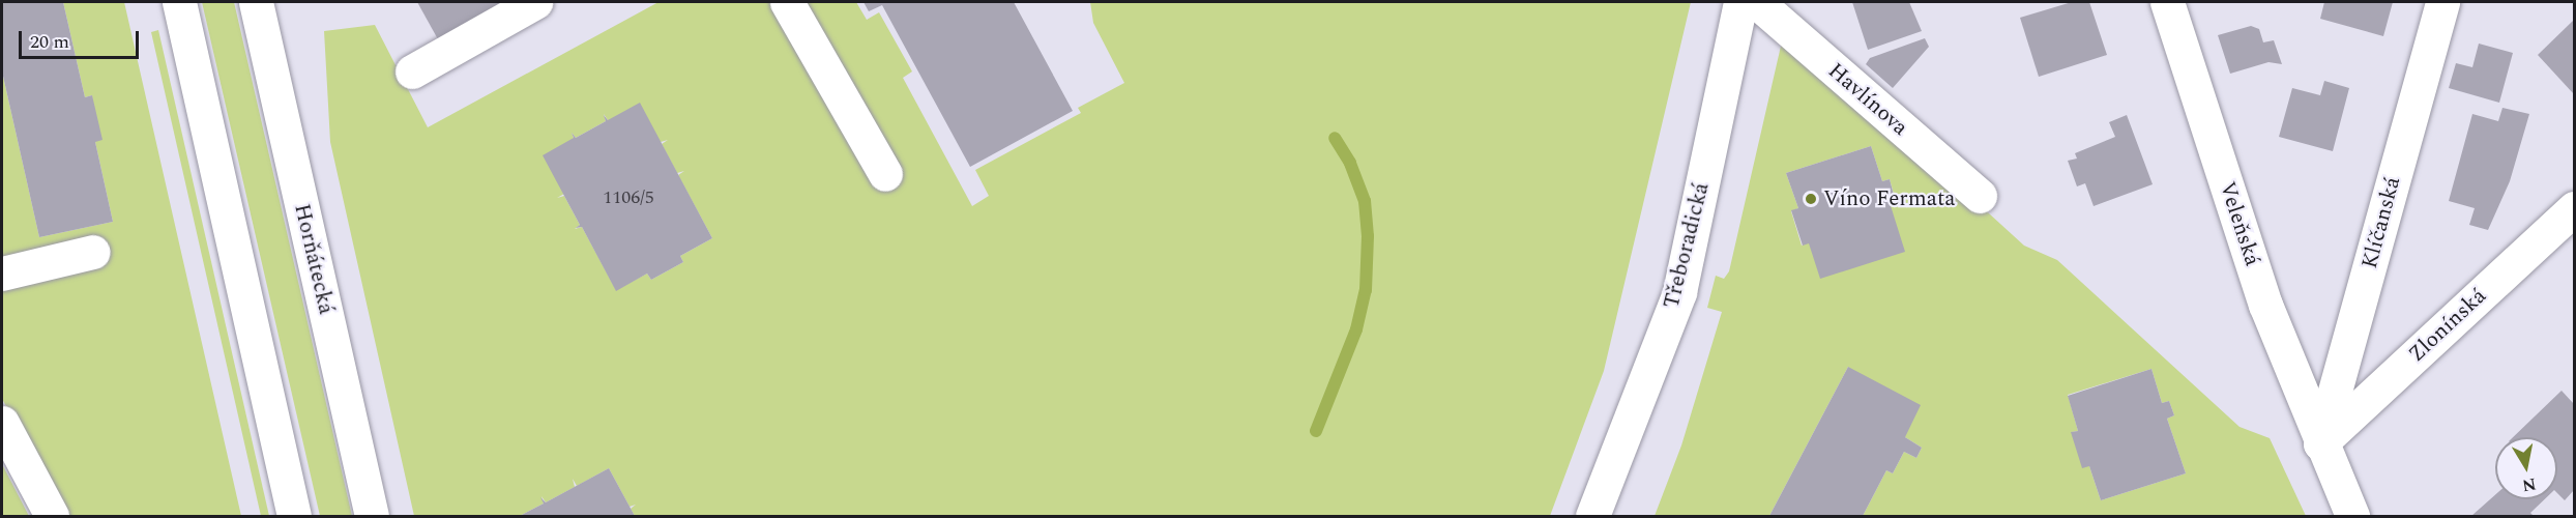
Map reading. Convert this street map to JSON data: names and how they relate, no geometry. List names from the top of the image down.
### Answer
{
  "streets": {
    "street": [
      "Havlínova",
      "Klíčanská",
      "Veleňská",
      "Třeboradická",
      "Horňátecká",
      "Zlonínská"
    ]
  },
  "crossings": [
    ["Klíčanská", "Veleňská"],
    ["Klíčanská", "Zlonínská"],
    ["Veleňská", "Zlonínská"]
  ],
  "places": ["Víno Fermata"],
  "house_numbers": ["1106/5"],
  "scale_bar": "20 m",
  "north": "bottom"
}
